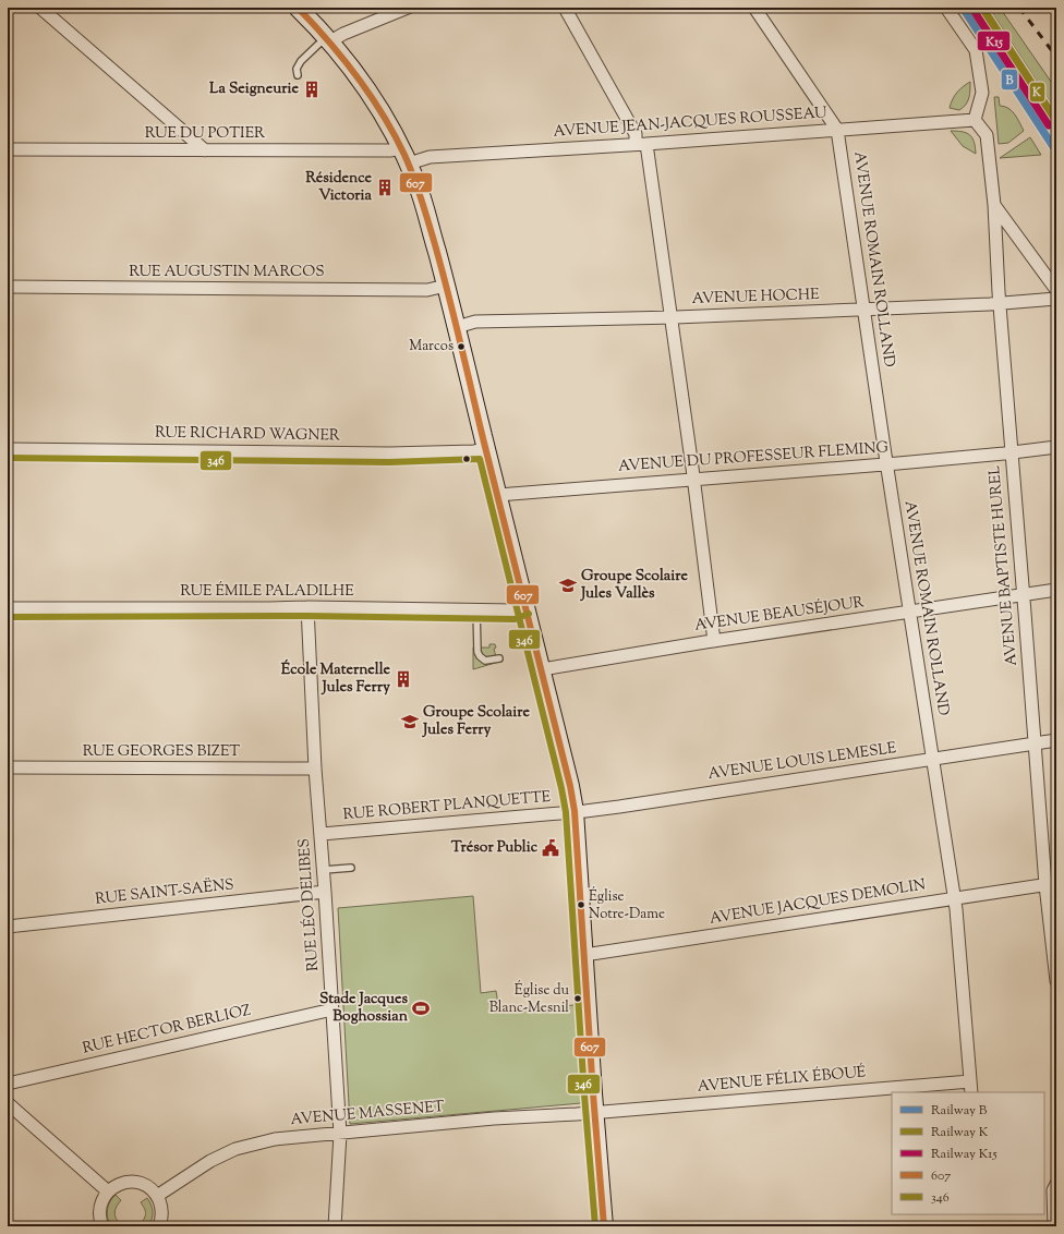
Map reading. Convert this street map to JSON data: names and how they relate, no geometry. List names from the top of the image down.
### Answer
{
  "streets": {
    "street": [
      "AVENUE JEAN-JACQUES ROUSSEAU",
      "RUE DU POTIER",
      "AVENUE ROMAIN ROLLAND",
      "RUE AUGUSTIN MARCOS",
      "AVENUE HOCHE",
      "RUE RICHARD WAGNER",
      "AVENUE DU PROFESSEUR FLEMING",
      "AVENUE BAPTISTE HUREL",
      "RUE ÉMILE PALADILHE",
      "AVENUE BEAUSÉJOUR",
      "RUE GEORGES BIZET",
      "AVENUE LOUIS LEMESLE",
      "RUE ROBERT PLANQUETTE",
      "RUE SAINT-SAËNS",
      "AVENUE JACQUES DEMOLIN",
      "RUE LÉO DELIBES",
      "RUE HECTOR BERLIOZ",
      "AVENUE FÉLIX ÉBOUÉ",
      "AVENUE MASSENET"
    ]
  },
  "crossings": [
    ["AVENUE JEAN-JACQUES ROUSSEAU", "RUE DU POTIER"],
    ["AVENUE JEAN-JACQUES ROUSSEAU", "AVENUE ROMAIN ROLLAND"],
    ["AVENUE JEAN-JACQUES ROUSSEAU", "AVENUE BAPTISTE HUREL"],
    ["AVENUE ROMAIN ROLLAND", "AVENUE HOCHE"],
    ["AVENUE ROMAIN ROLLAND", "AVENUE DU PROFESSEUR FLEMING"],
    ["AVENUE ROMAIN ROLLAND", "AVENUE BEAUSÉJOUR"],
    ["AVENUE ROMAIN ROLLAND", "AVENUE LOUIS LEMESLE"],
    ["AVENUE ROMAIN ROLLAND", "AVENUE JACQUES DEMOLIN"],
    ["AVENUE ROMAIN ROLLAND", "AVENUE FÉLIX ÉBOUÉ"],
    ["AVENUE HOCHE", "AVENUE BAPTISTE HUREL"],
    ["AVENUE DU PROFESSEUR FLEMING", "AVENUE BAPTISTE HUREL"],
    ["AVENUE BAPTISTE HUREL", "AVENUE BEAUSÉJOUR"],
    ["AVENUE BAPTISTE HUREL", "AVENUE LOUIS LEMESLE"],
    ["AVENUE BAPTISTE HUREL", "AVENUE JACQUES DEMOLIN"],
    ["RUE ÉMILE PALADILHE", "RUE LÉO DELIBES"],
    ["RUE GEORGES BIZET", "RUE LÉO DELIBES"],
    ["AVENUE LOUIS LEMESLE", "RUE ROBERT PLANQUETTE"],
    ["RUE ROBERT PLANQUETTE", "RUE LÉO DELIBES"],
    ["RUE SAINT-SAËNS", "RUE LÉO DELIBES"],
    ["RUE LÉO DELIBES", "RUE HECTOR BERLIOZ"],
    ["RUE LÉO DELIBES", "AVENUE MASSENET"],
    ["AVENUE FÉLIX ÉBOUÉ", "AVENUE MASSENET"]
  ],
  "places": {
    "building": ["La Seigneurie", "Résidence Victoria", "École Maternelle Jules Ferry"],
    "other": ["Marcos", "Église Notre-Dame", "Église du Blanc-Mesnil"],
    "school or university": ["Groupe Scolaire Jules Vallès", "Groupe Scolaire Jules Ferry"],
    "public building": ["Trésor Public"],
    "sports": ["Stade Jacques Boghossian"]
  },
  "lines": [
    "rail line B",
    "rail line K",
    "transit line 607",
    "rail line K15",
    "transit line 346"
  ],
  "legend": [
    "Railway B",
    "Railway K",
    "Railway K15",
    "607",
    "346"
  ]
}
